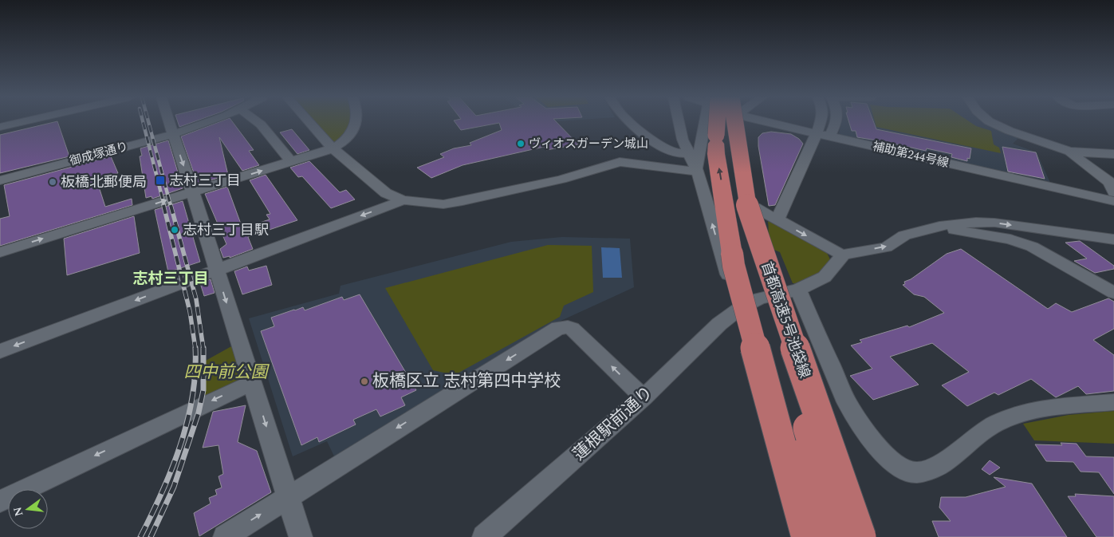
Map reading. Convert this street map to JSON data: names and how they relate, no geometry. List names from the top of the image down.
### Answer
{
  "streets": {
    "highway": ["首都高速5号池袋線"],
    "street": ["御成塚通り", "補助第244号線", "蓮根駅前通り"]
  },
  "districts": ["志村三丁目"],
  "parks": ["四中前公園"],
  "places": {
    "other": [
      "ヴィオスガーデン城山",
      "板橋北郵便局",
      "志村三丁目駅",
      "板橋区立 志村第四中学校"
    ],
    "transit": ["志村三丁目"]
  },
  "north": "left"
}
